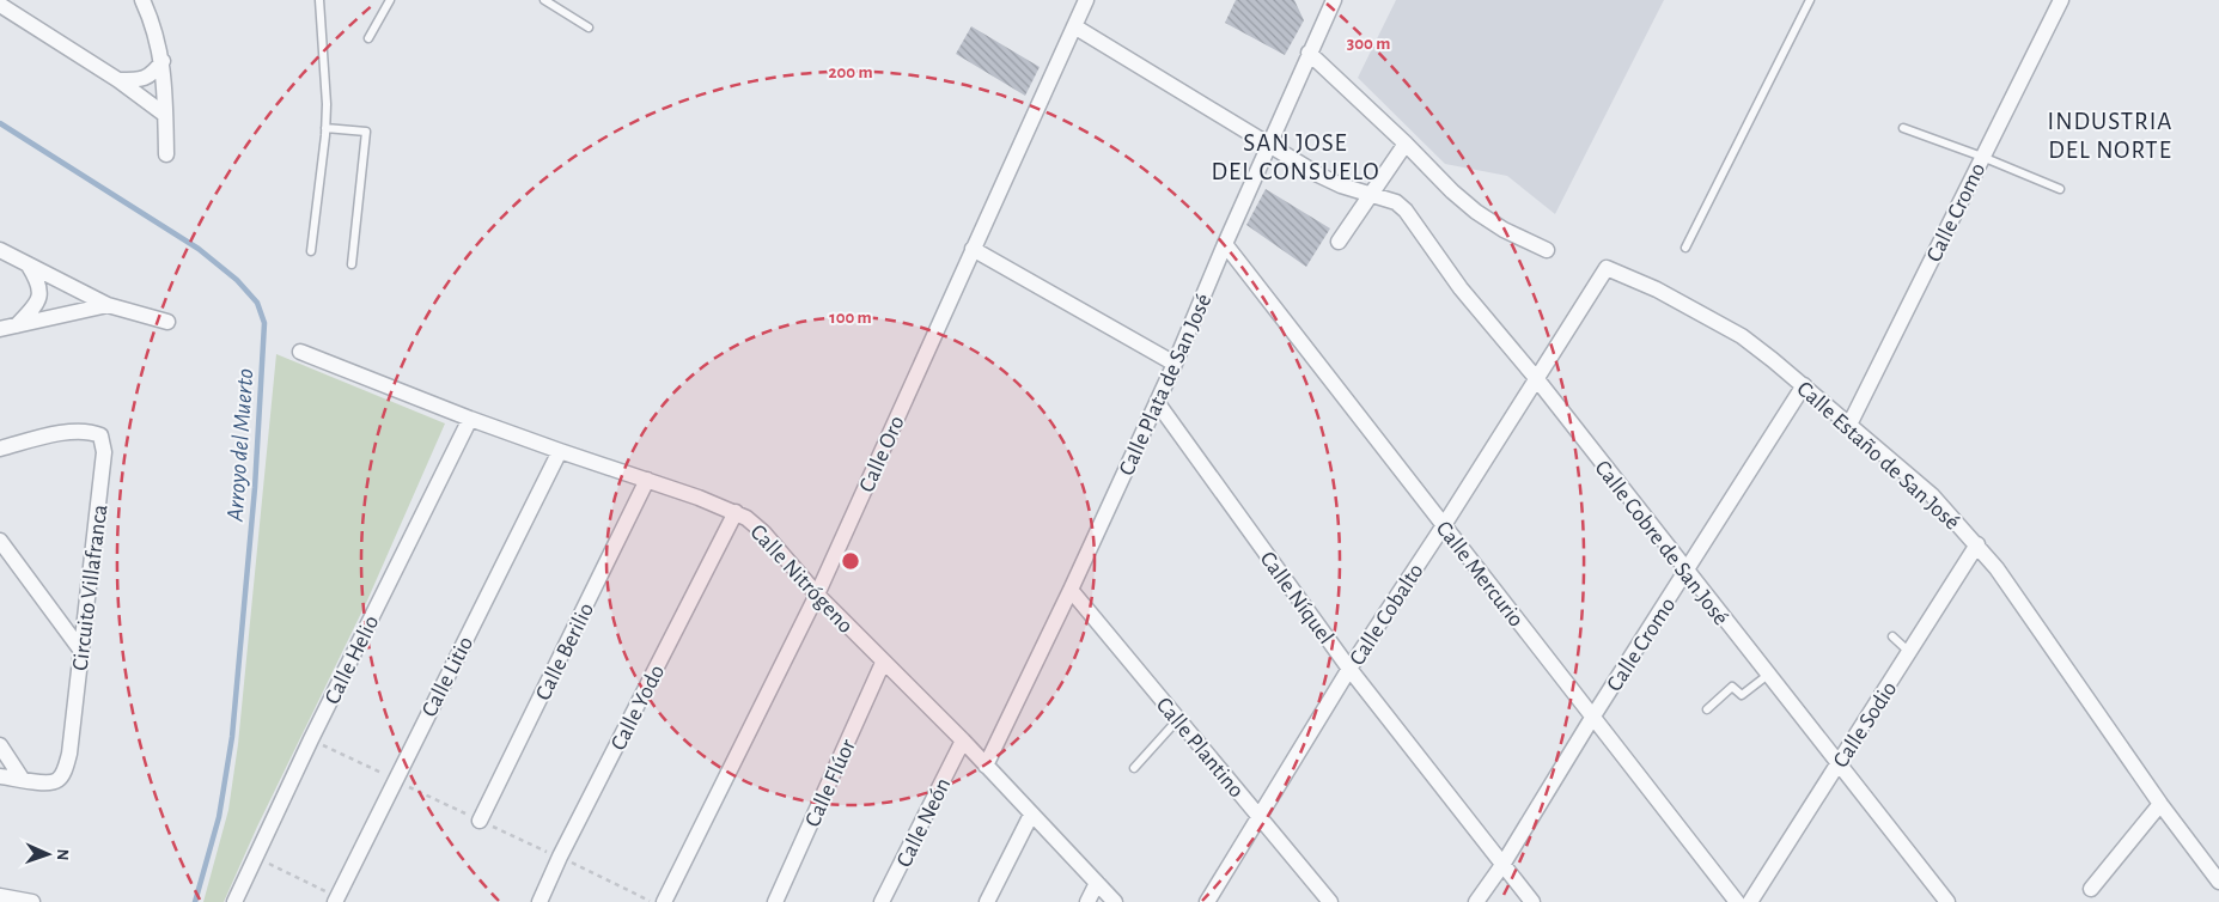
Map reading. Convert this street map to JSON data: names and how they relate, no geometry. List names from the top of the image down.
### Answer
{
  "streets": {
    "street": [
      "Calle Cromo",
      "Calle Plata de San José",
      "Calle Oro",
      "Calle Estaño de San José",
      "Calle Cobre de San José",
      "Calle Mercurio",
      "Calle Nitrógeno",
      "Circuito Villafranca",
      "Calle Níquel",
      "Calle Cobalto",
      "Calle Berilio",
      "Calle Helio",
      "Calle Litio",
      "Calle Yodo",
      "Calle Sodio",
      "Calle Plantino",
      "Calle Flúor",
      "Calle Neón"
    ]
  },
  "crossings": [
    ["Calle Cromo", "Calle Estaño de San José"],
    ["Calle Cromo", "Calle Cobre de San José"],
    ["Calle Cromo", "Calle Mercurio"],
    ["Calle Cromo", "Calle Níquel"],
    ["Calle Plata de San José", "Calle Cobre de San José"],
    ["Calle Plata de San José", "Calle Mercurio"],
    ["Calle Plata de San José", "Calle Nitrógeno"],
    ["Calle Plata de San José", "Calle Níquel"],
    ["Calle Plata de San José", "Calle Plantino"],
    ["Calle Oro", "Calle Cobre de San José"],
    ["Calle Oro", "Calle Nitrógeno"],
    ["Calle Estaño de San José", "Calle Cobalto"],
    ["Calle Estaño de San José", "Calle Sodio"],
    ["Calle Cobre de San José", "Calle Cobalto"],
    ["Calle Cobre de San José", "Calle Sodio"],
    ["Calle Mercurio", "Calle Cobalto"],
    ["Calle Nitrógeno", "Calle Berilio"],
    ["Calle Nitrógeno", "Calle Helio"],
    ["Calle Nitrógeno", "Calle Litio"],
    ["Calle Nitrógeno", "Calle Yodo"],
    ["Calle Nitrógeno", "Calle Flúor"],
    ["Calle Nitrógeno", "Calle Neón"],
    ["Calle Níquel", "Calle Cobalto"],
    ["Calle Cobalto", "Calle Plantino"]
  ],
  "districts": ["INDUSTRIA DEL NORTE", "SAN JOSE DEL CONSUELO"],
  "water": ["Arroyo del Muerto"],
  "north": "right",
  "rings": ["300 m", "200 m", "100 m"]
}
